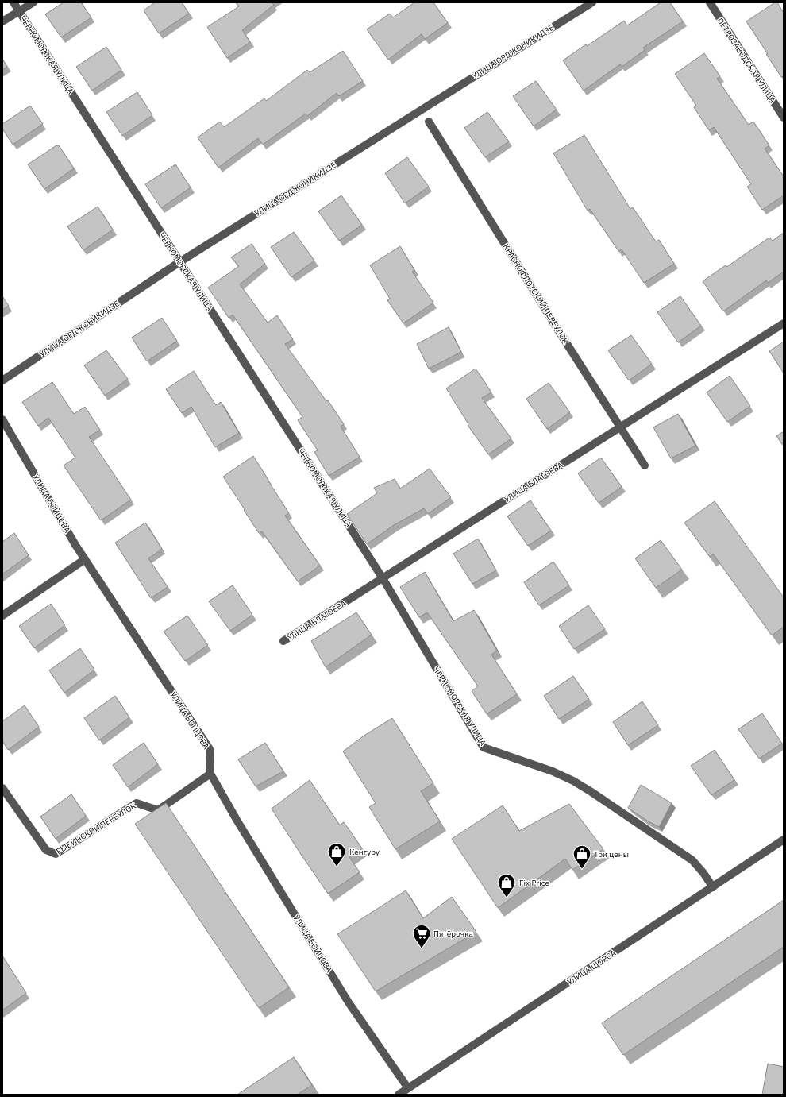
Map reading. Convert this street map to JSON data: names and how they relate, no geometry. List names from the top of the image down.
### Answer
{
  "streets": {
    "street": [
      "УЛИЦА ОРДЖОНИКИДЗЕ",
      "ЧЕРНОМОРСКАЯ УЛИЦА",
      "ПЕТРОЗАВОДСКАЯ УЛИЦА",
      "КРАСНОФЛОТСКИЙ ПЕРЕУЛОК",
      "УЛИЦА БЛАГОЕВА",
      "УЛИЦА БОЙЦОВА",
      "РЫБИНСКИЙ ПЕРЕУЛОК",
      "УЛИЦА ЩОРСА"
    ]
  },
  "crossings": [
    ["УЛИЦА ОРДЖОНИКИДЗЕ", "ЧЕРНОМОРСКАЯ УЛИЦА"],
    ["ЧЕРНОМОРСКАЯ УЛИЦА", "УЛИЦА БЛАГОЕВА"],
    ["ЧЕРНОМОРСКАЯ УЛИЦА", "УЛИЦА ЩОРСА"],
    ["КРАСНОФЛОТСКИЙ ПЕРЕУЛОК", "УЛИЦА БЛАГОЕВА"],
    ["УЛИЦА БОЙЦОВА", "РЫБИНСКИЙ ПЕРЕУЛОК"],
    ["УЛИЦА БОЙЦОВА", "УЛИЦА ЩОРСА"]
  ],
  "places": {
    "shop": ["Кенгуру", "Три цены", "Fix Price"],
    "supermarket": ["Пятёрочка"]
  }
}
